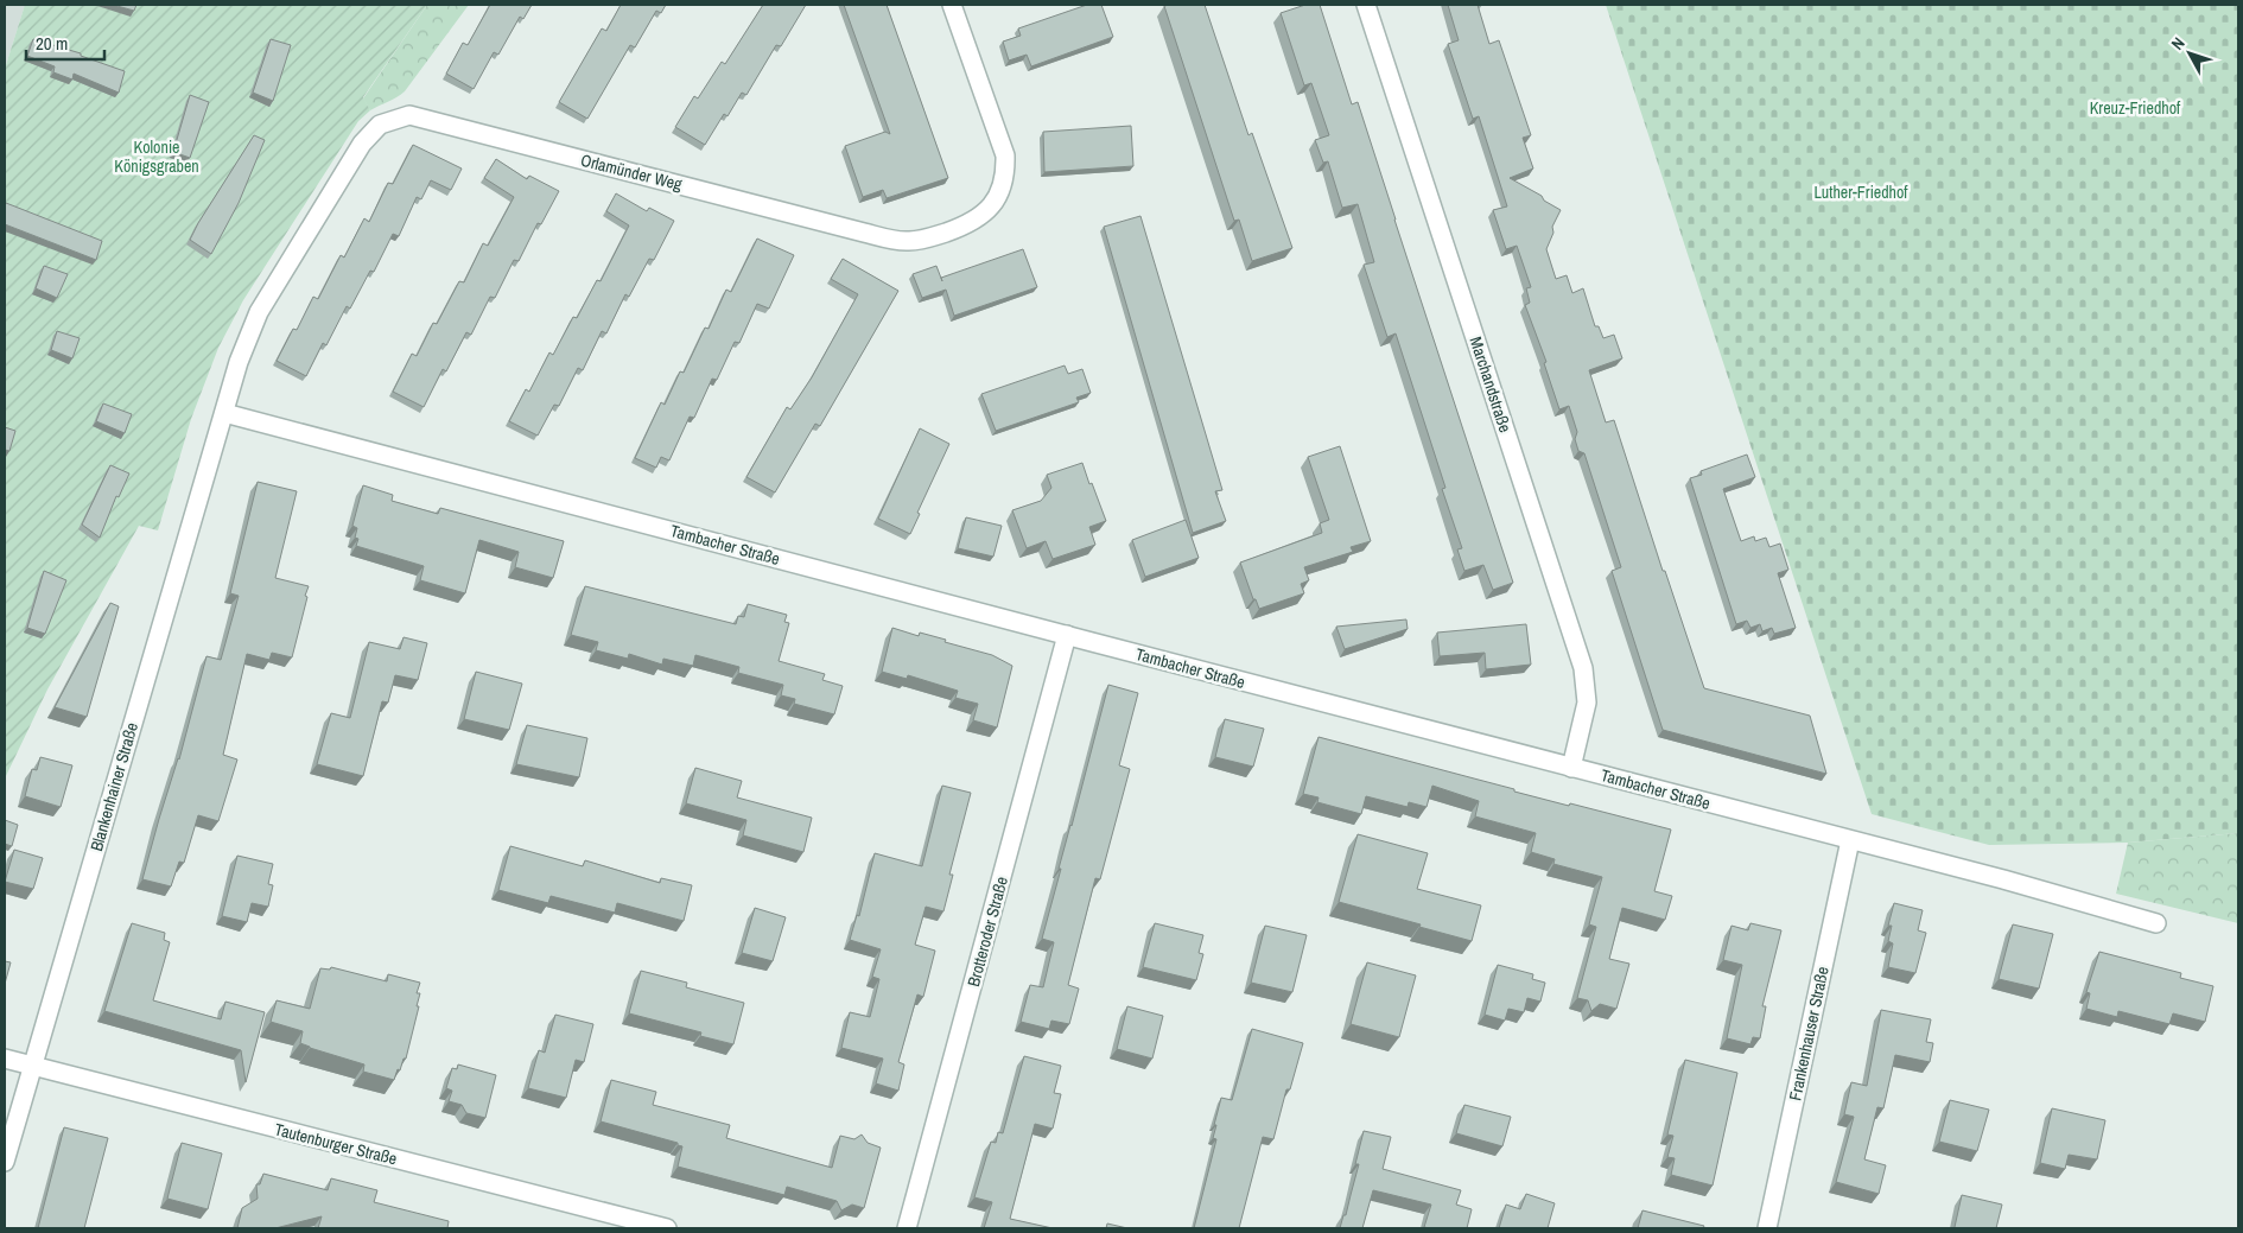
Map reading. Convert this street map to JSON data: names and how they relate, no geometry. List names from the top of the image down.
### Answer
{
  "streets": {
    "street": [
      "Orlamünder Weg",
      "Marchandstraße",
      "Tambacher Straße",
      "Blankenhainer Straße",
      "Brotteroder Straße",
      "Frankenhauser Straße",
      "Tautenburger Straße"
    ]
  },
  "crossings": [
    ["Orlamünder Weg", "Tambacher Straße"],
    ["Orlamünder Weg", "Blankenhainer Straße"],
    ["Marchandstraße", "Tambacher Straße"],
    ["Tambacher Straße", "Blankenhainer Straße"],
    ["Tambacher Straße", "Brotteroder Straße"],
    ["Tambacher Straße", "Frankenhauser Straße"],
    ["Blankenhainer Straße", "Tautenburger Straße"]
  ],
  "parks": ["Kreuz-Friedhof", "Kolonie Königsgraben", "Luther-Friedhof"],
  "scale_bar": "20 m",
  "north": "top left"
}
